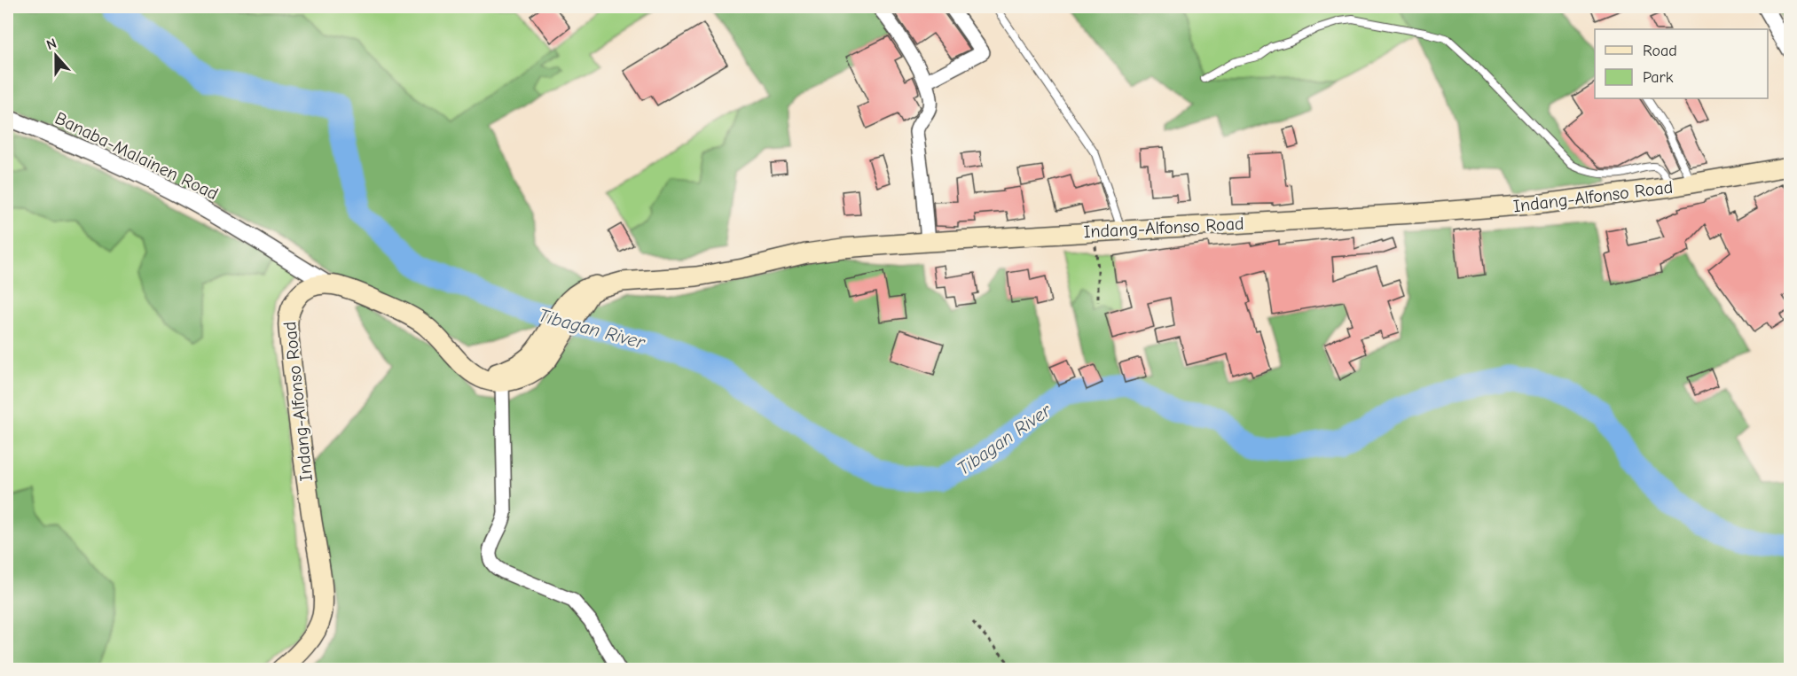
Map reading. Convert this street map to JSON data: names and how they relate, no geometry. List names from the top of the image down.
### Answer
{
  "streets": {
    "main road": ["Indang-Alfonso Road"],
    "street": ["Banaba-Malainen Road"]
  },
  "crossings": [
    ["Banaba-Malainen Road", "Indang-Alfonso Road"]
  ],
  "water": ["Tibagan River"],
  "legend": ["Road", "Park"],
  "north": "top"
}
